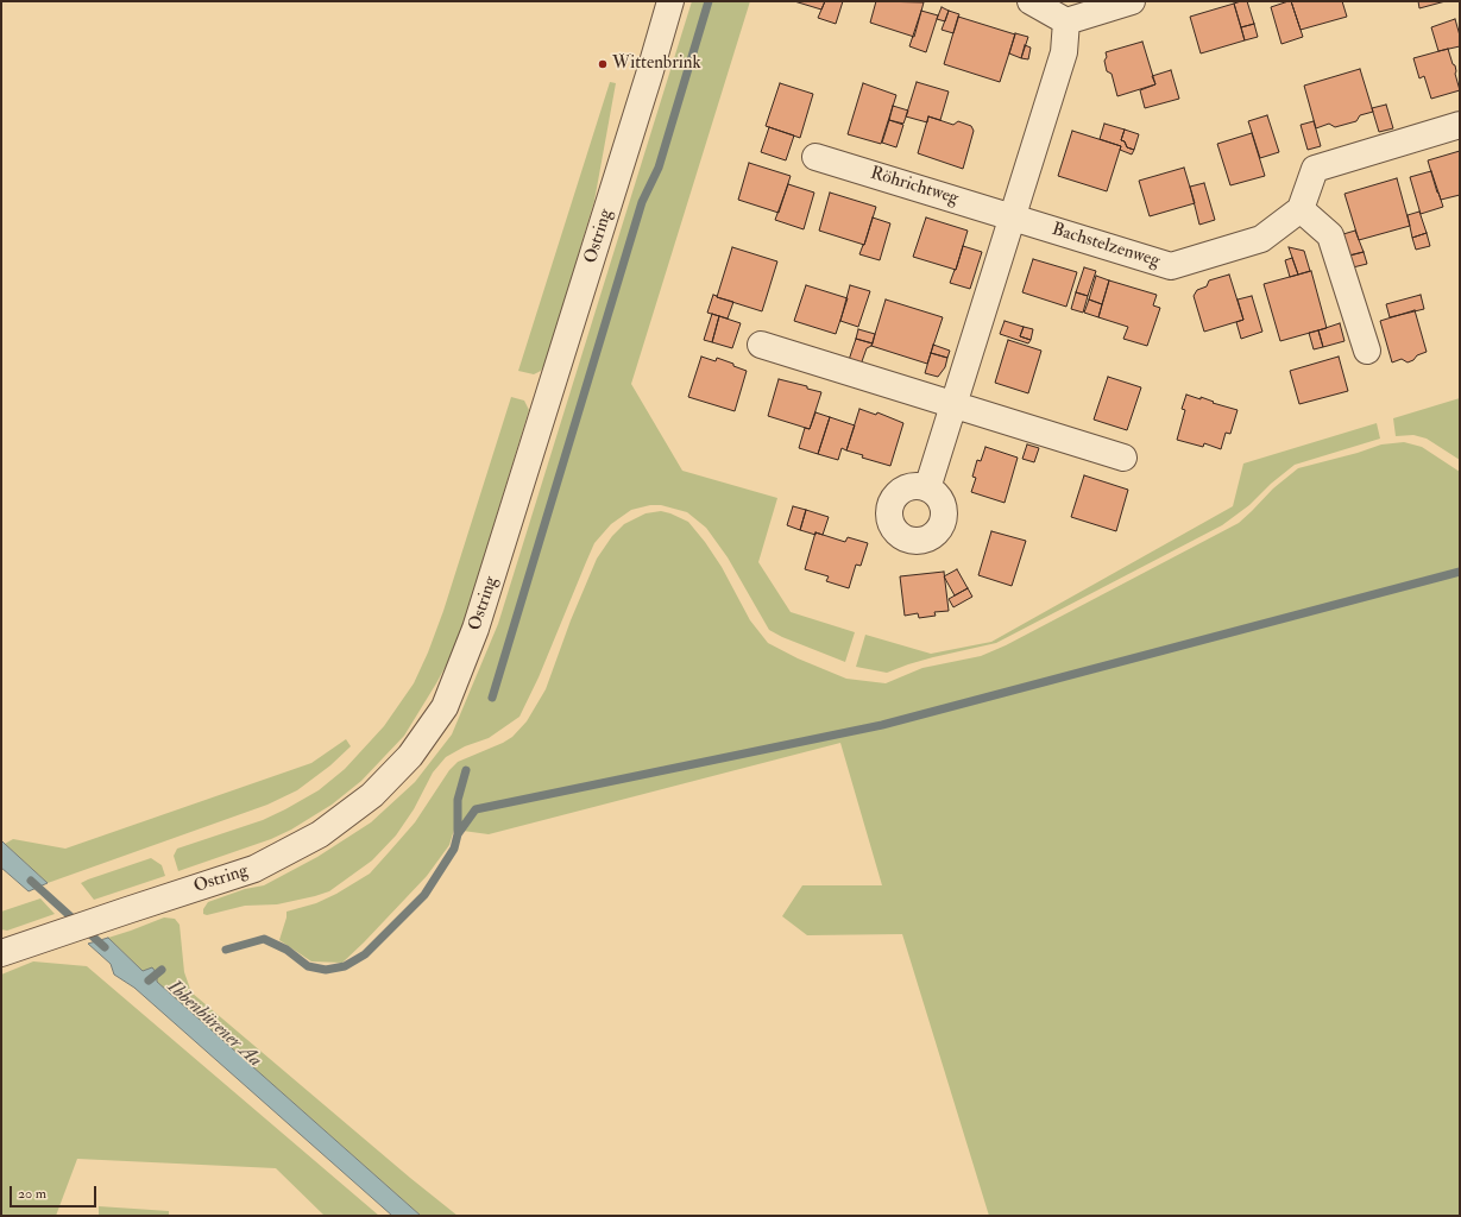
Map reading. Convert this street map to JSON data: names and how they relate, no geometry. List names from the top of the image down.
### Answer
{
  "streets": {
    "street": ["Röhrichtweg", "Ostring", "Bachstelzenweg"]
  },
  "crossings": [
    ["Röhrichtweg", "Bachstelzenweg"]
  ],
  "water": ["Ibbenbürener Aa"],
  "places": ["Wittenbrink"],
  "scale_bar": "20 m"
}
